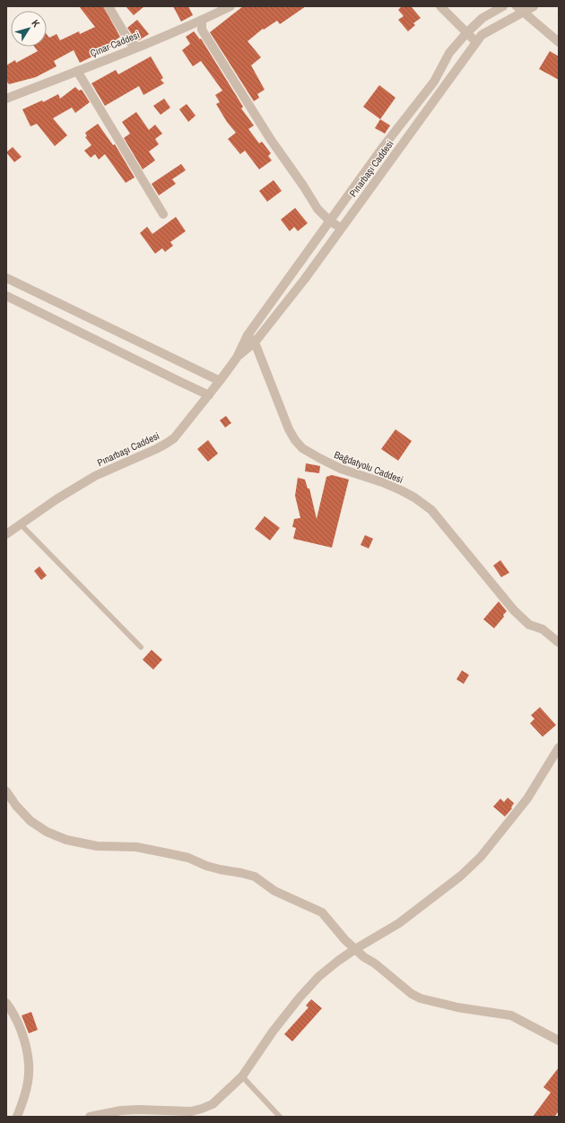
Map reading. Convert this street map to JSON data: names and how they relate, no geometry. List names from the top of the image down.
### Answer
{
  "streets": {
    "street": ["Çınar Caddesi", "Pınarbaşı Caddesi", "Bağdatyolu Caddesi"]
  },
  "crossings": [
    ["Pınarbaşı Caddesi", "Bağdatyolu Caddesi"]
  ],
  "north": "top right"
}
